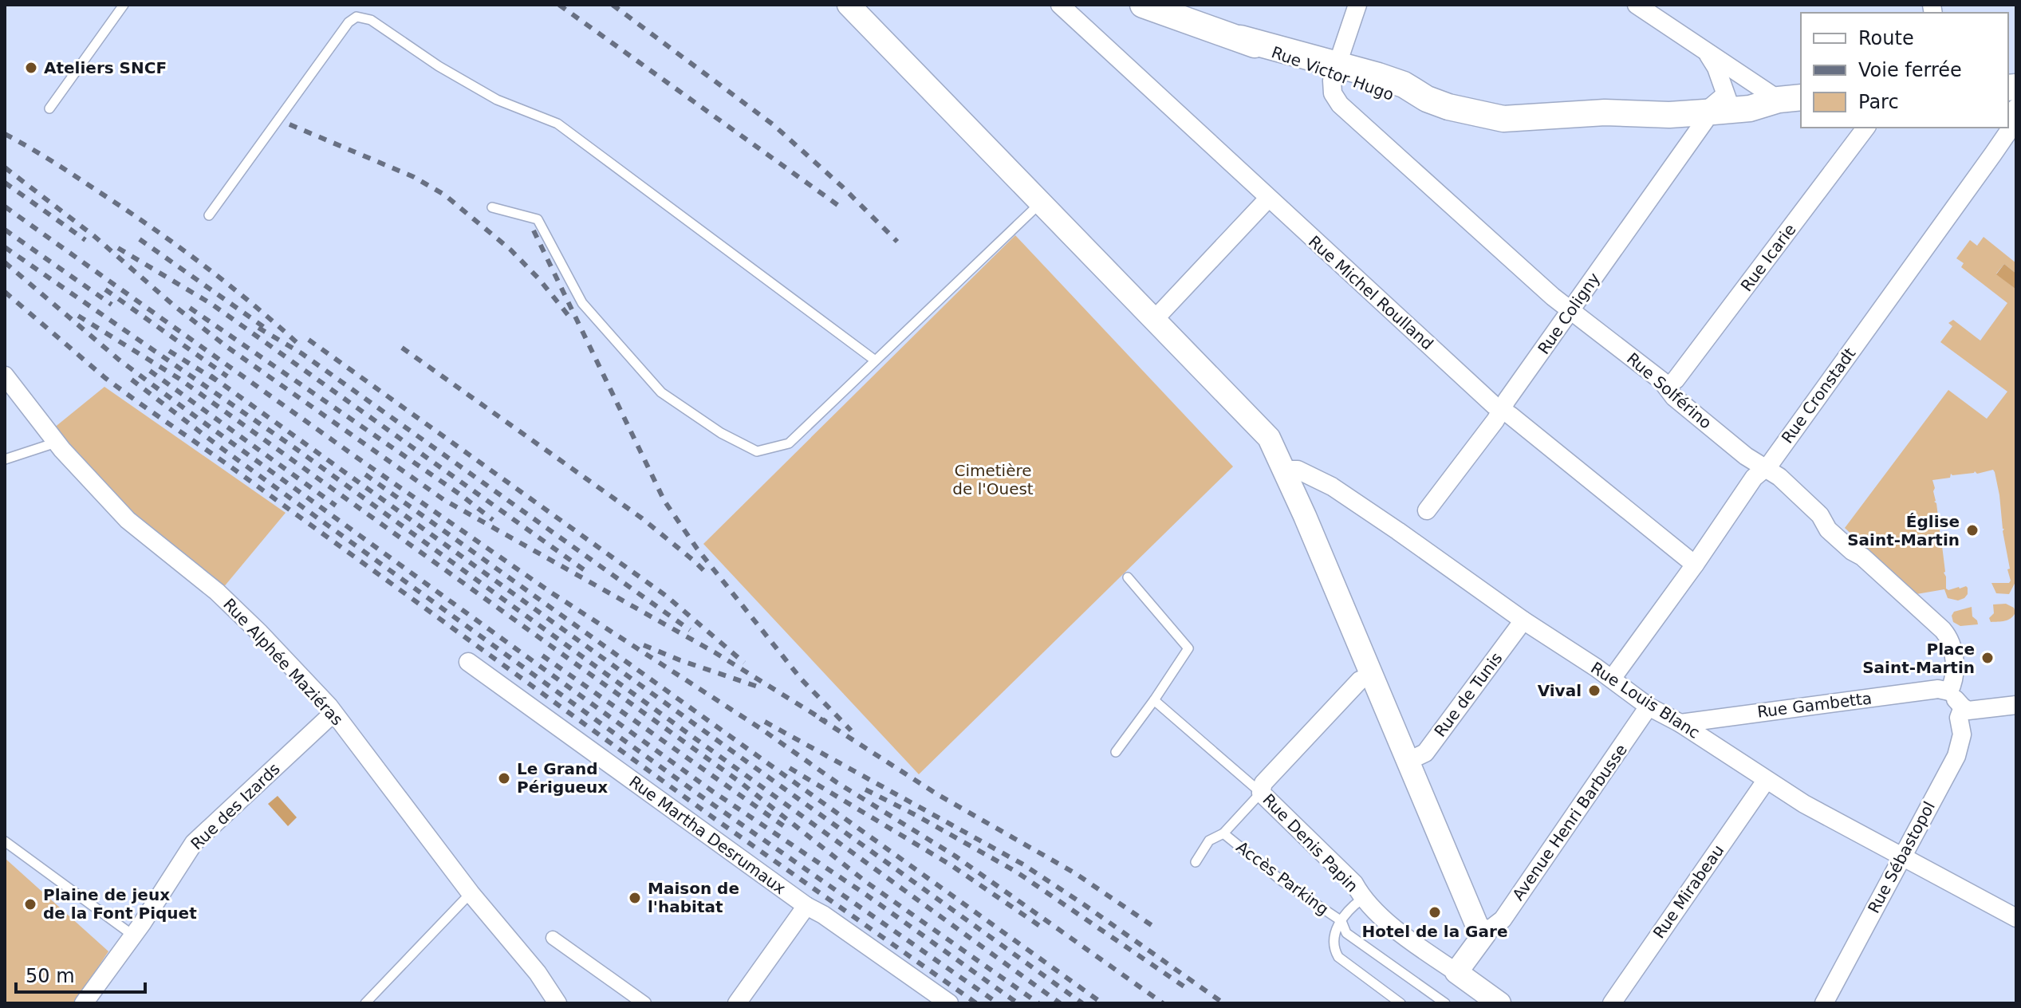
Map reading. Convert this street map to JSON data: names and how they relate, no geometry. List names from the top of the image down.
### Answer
{
  "streets": {
    "main road": ["Rue Victor Hugo"],
    "street": [
      "Rue Icarie",
      "Rue Michel Roulland",
      "Rue Coligny",
      "Rue Solférino",
      "Rue Cronstadt",
      "Rue Alphée Maziéras",
      "Rue de Tunis",
      "Rue Louis Blanc",
      "Rue Gambetta",
      "Rue des Izards",
      "Avenue Henri Barbusse",
      "Rue Martha Desrumaux",
      "Rue Denis Papin",
      "Rue Sébastopol",
      "Rue Mirabeau"
    ],
    "lane": ["Accès Parking"]
  },
  "crossings": [
    ["Rue Victor Hugo", "Rue Coligny"],
    ["Rue Victor Hugo", "Rue Solférino"],
    ["Rue Icarie", "Rue Solférino"],
    ["Rue Michel Roulland", "Rue Coligny"],
    ["Rue Michel Roulland", "Rue Cronstadt"],
    ["Rue Coligny", "Rue Solférino"],
    ["Rue Solférino", "Rue Cronstadt"],
    ["Rue Solférino", "Rue Gambetta"],
    ["Rue Cronstadt", "Rue Louis Blanc"],
    ["Rue Alphée Maziéras", "Rue des Izards"],
    ["Rue de Tunis", "Rue Louis Blanc"],
    ["Rue Louis Blanc", "Rue Gambetta"],
    ["Rue Louis Blanc", "Avenue Henri Barbusse"],
    ["Rue Louis Blanc", "Rue Sébastopol"],
    ["Rue Louis Blanc", "Rue Mirabeau"]
  ],
  "parks": ["Cimetière de l'Ouest"],
  "places": [
    "Ateliers SNCF",
    "Église Saint-Martin",
    "Place Saint-Martin",
    "Vival",
    "Le Grand Périgueux",
    "Maison de l'habitat",
    "Plaine de jeux de la Font Piquet",
    "Hotel de la Gare"
  ],
  "legend": ["Route", "Voie ferrée", "Parc"],
  "scale_bar": "50 m"
}
